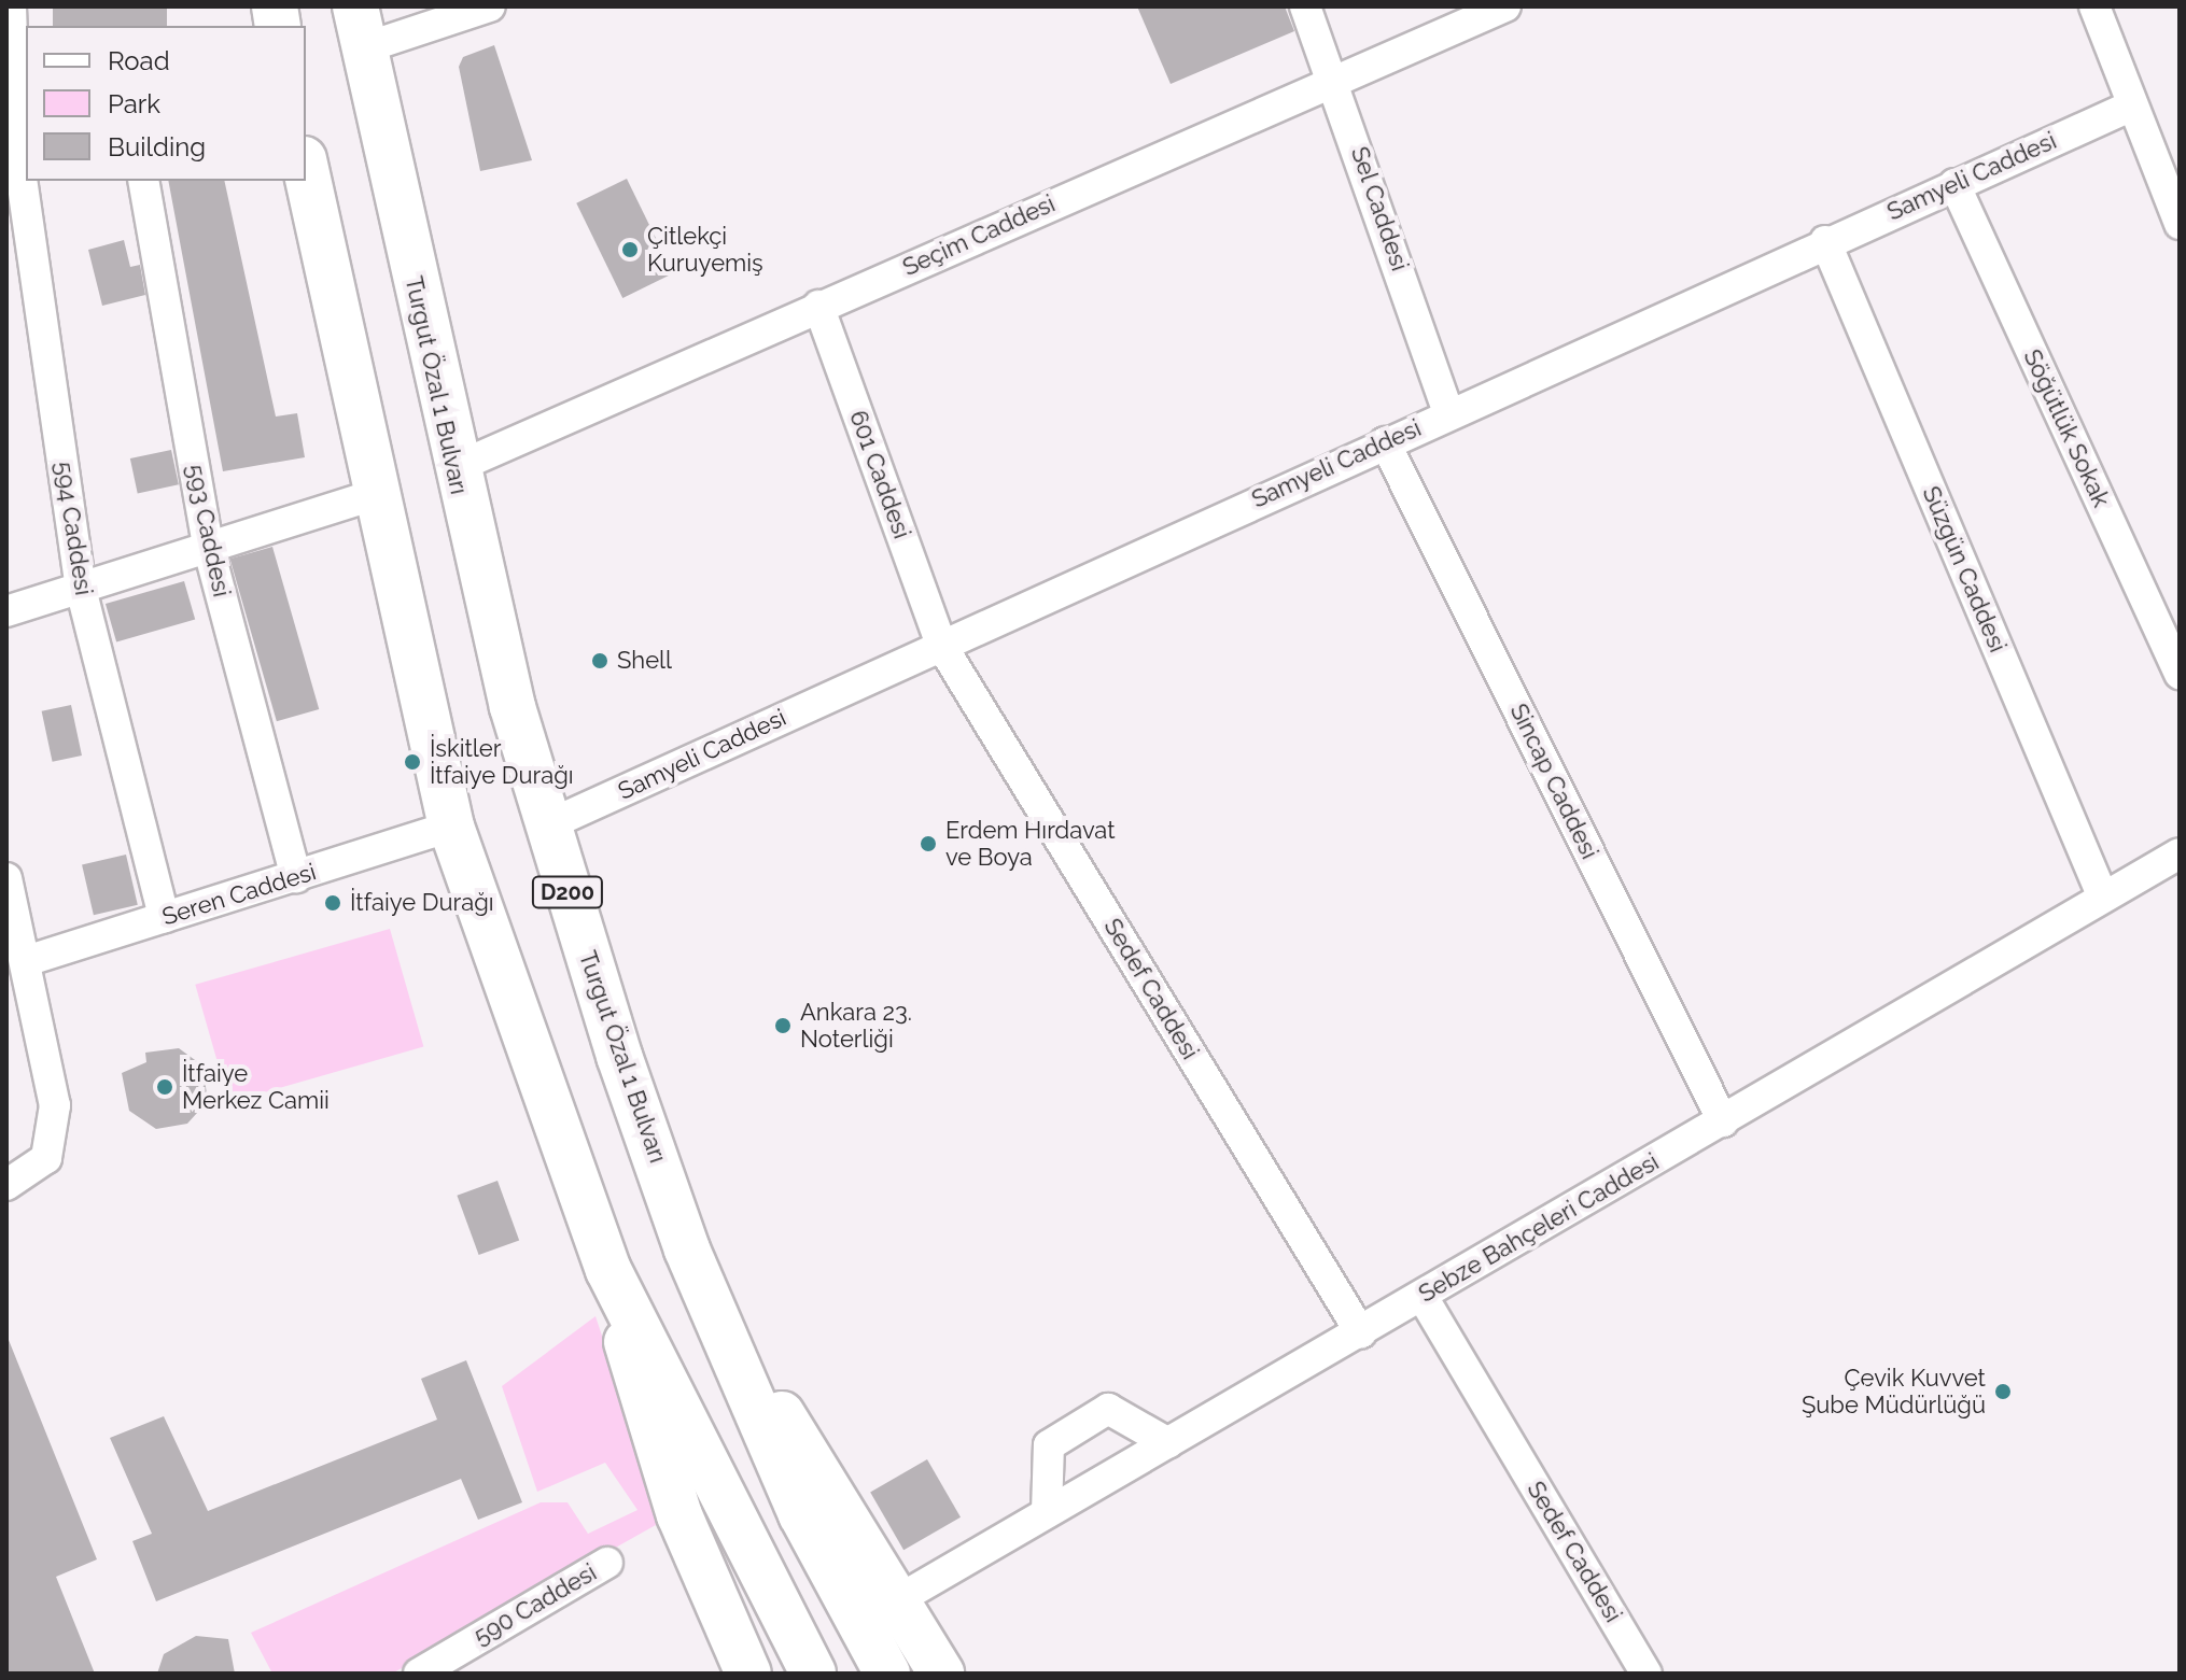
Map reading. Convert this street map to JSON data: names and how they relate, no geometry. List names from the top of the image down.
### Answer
{
  "streets": {
    "highway": ["Turgut Özal 1 Bulvarı", "D200"],
    "street": [
      "Samyeli Caddesi",
      "Sel Caddesi",
      "Seçim Caddesi",
      "Söğütlük Sokak",
      "601 Caddesi",
      "594 Caddesi",
      "593 Caddesi",
      "Süzgün Caddesi",
      "Sincap Caddesi",
      "Seren Caddesi",
      "Sedef Caddesi",
      "Sebze Bahçeleri Caddesi",
      "590 Caddesi"
    ]
  },
  "crossings": [
    ["Samyeli Caddesi", "Sel Caddesi"],
    ["Samyeli Caddesi", "Turgut Özal 1 Bulvarı"],
    ["Samyeli Caddesi", "Söğütlük Sokak"],
    ["Samyeli Caddesi", "601 Caddesi"],
    ["Samyeli Caddesi", "Süzgün Caddesi"],
    ["Samyeli Caddesi", "Sincap Caddesi"],
    ["Samyeli Caddesi", "Sedef Caddesi"],
    ["Sel Caddesi", "Seçim Caddesi"],
    ["Seçim Caddesi", "Turgut Özal 1 Bulvarı"],
    ["Seçim Caddesi", "601 Caddesi"],
    ["601 Caddesi", "Sedef Caddesi"],
    ["594 Caddesi", "Seren Caddesi"],
    ["593 Caddesi", "Seren Caddesi"],
    ["Süzgün Caddesi", "Sebze Bahçeleri Caddesi"],
    ["Sincap Caddesi", "Sebze Bahçeleri Caddesi"],
    ["Sedef Caddesi", "Sebze Bahçeleri Caddesi"]
  ],
  "places": [
    "Çitlekçi Kuruyemiş",
    "Shell",
    "İskitler İtfaiye Durağı",
    "Erdem Hırdavat ve Boya",
    "İtfaiye Durağı",
    "Ankara 23. Noterliği",
    "İtfaiye Merkez Camii",
    "Çevik Kuvvet Şube Müdürlüğü"
  ],
  "legend": ["Road", "Park", "Building"]
}
